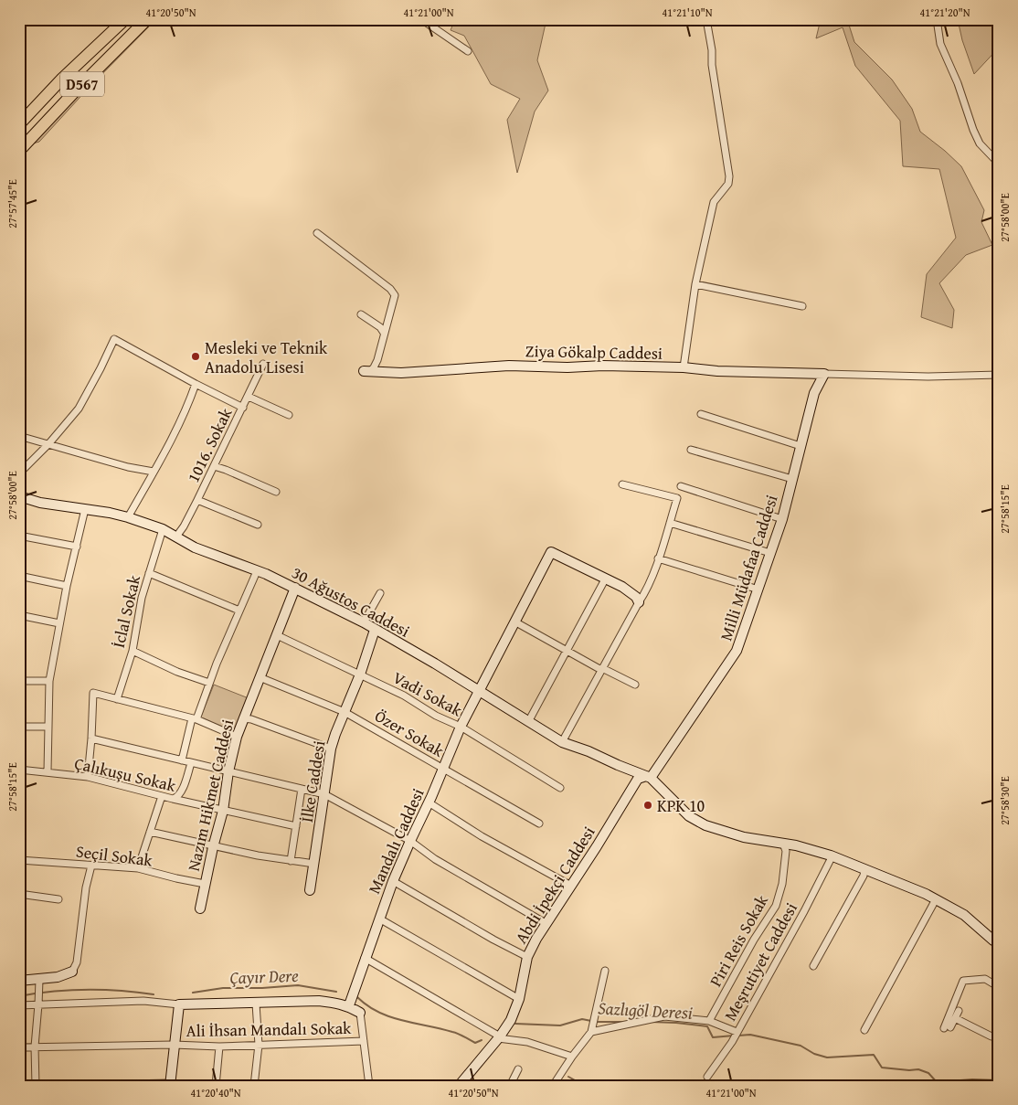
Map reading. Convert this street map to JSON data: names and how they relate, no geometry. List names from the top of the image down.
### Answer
{
  "streets": {
    "highway": ["D567"],
    "street": [
      "Ziya Gökalp Caddesi",
      "1016. Sokak",
      "Milli Müdafaa Caddesi",
      "30 Ağustos Caddesi",
      "İclal Sokak",
      "Vadi Sokak",
      "Özer Sokak",
      "Çalıkuşu Sokak",
      "İlke Caddesi",
      "Nazım Hikmet Caddesi",
      "Mandalı Caddesi",
      "Seçil Sokak",
      "Abdi İpekçi Caddesi",
      "Piri Reis Sokak",
      "Meşrutiyet Caddesi",
      "Ali İhsan Mandalı Sokak"
    ]
  },
  "crossings": [
    ["Ziya Gökalp Caddesi", "Milli Müdafaa Caddesi"],
    ["1016. Sokak", "30 Ağustos Caddesi"],
    ["Milli Müdafaa Caddesi", "30 Ağustos Caddesi"],
    ["Milli Müdafaa Caddesi", "Abdi İpekçi Caddesi"],
    ["30 Ağustos Caddesi", "İclal Sokak"],
    ["30 Ağustos Caddesi", "İlke Caddesi"],
    ["30 Ağustos Caddesi", "Nazım Hikmet Caddesi"],
    ["30 Ağustos Caddesi", "Mandalı Caddesi"],
    ["30 Ağustos Caddesi", "Abdi İpekçi Caddesi"],
    ["Vadi Sokak", "İlke Caddesi"],
    ["Vadi Sokak", "Nazım Hikmet Caddesi"],
    ["Vadi Sokak", "Mandalı Caddesi"],
    ["Özer Sokak", "İlke Caddesi"],
    ["Özer Sokak", "Nazım Hikmet Caddesi"],
    ["Özer Sokak", "Mandalı Caddesi"],
    ["Çalıkuşu Sokak", "Nazım Hikmet Caddesi"],
    ["Nazım Hikmet Caddesi", "Seçil Sokak"]
  ],
  "water": ["Çayır Dere", "Sazlıgöl Deresi"],
  "places": ["Mesleki ve Teknik Anadolu Lisesi", "KPK 10"],
  "coordinates": [
    "41°20'50\"N",
    "41°21'00\"N",
    "41°21'10\"N",
    "41°21'20\"N",
    "27°57'45\"E",
    "27°58'00\"E",
    "27°58'15\"E",
    "27°58'30\"E",
    "41°20'40\"N"
  ]
}
